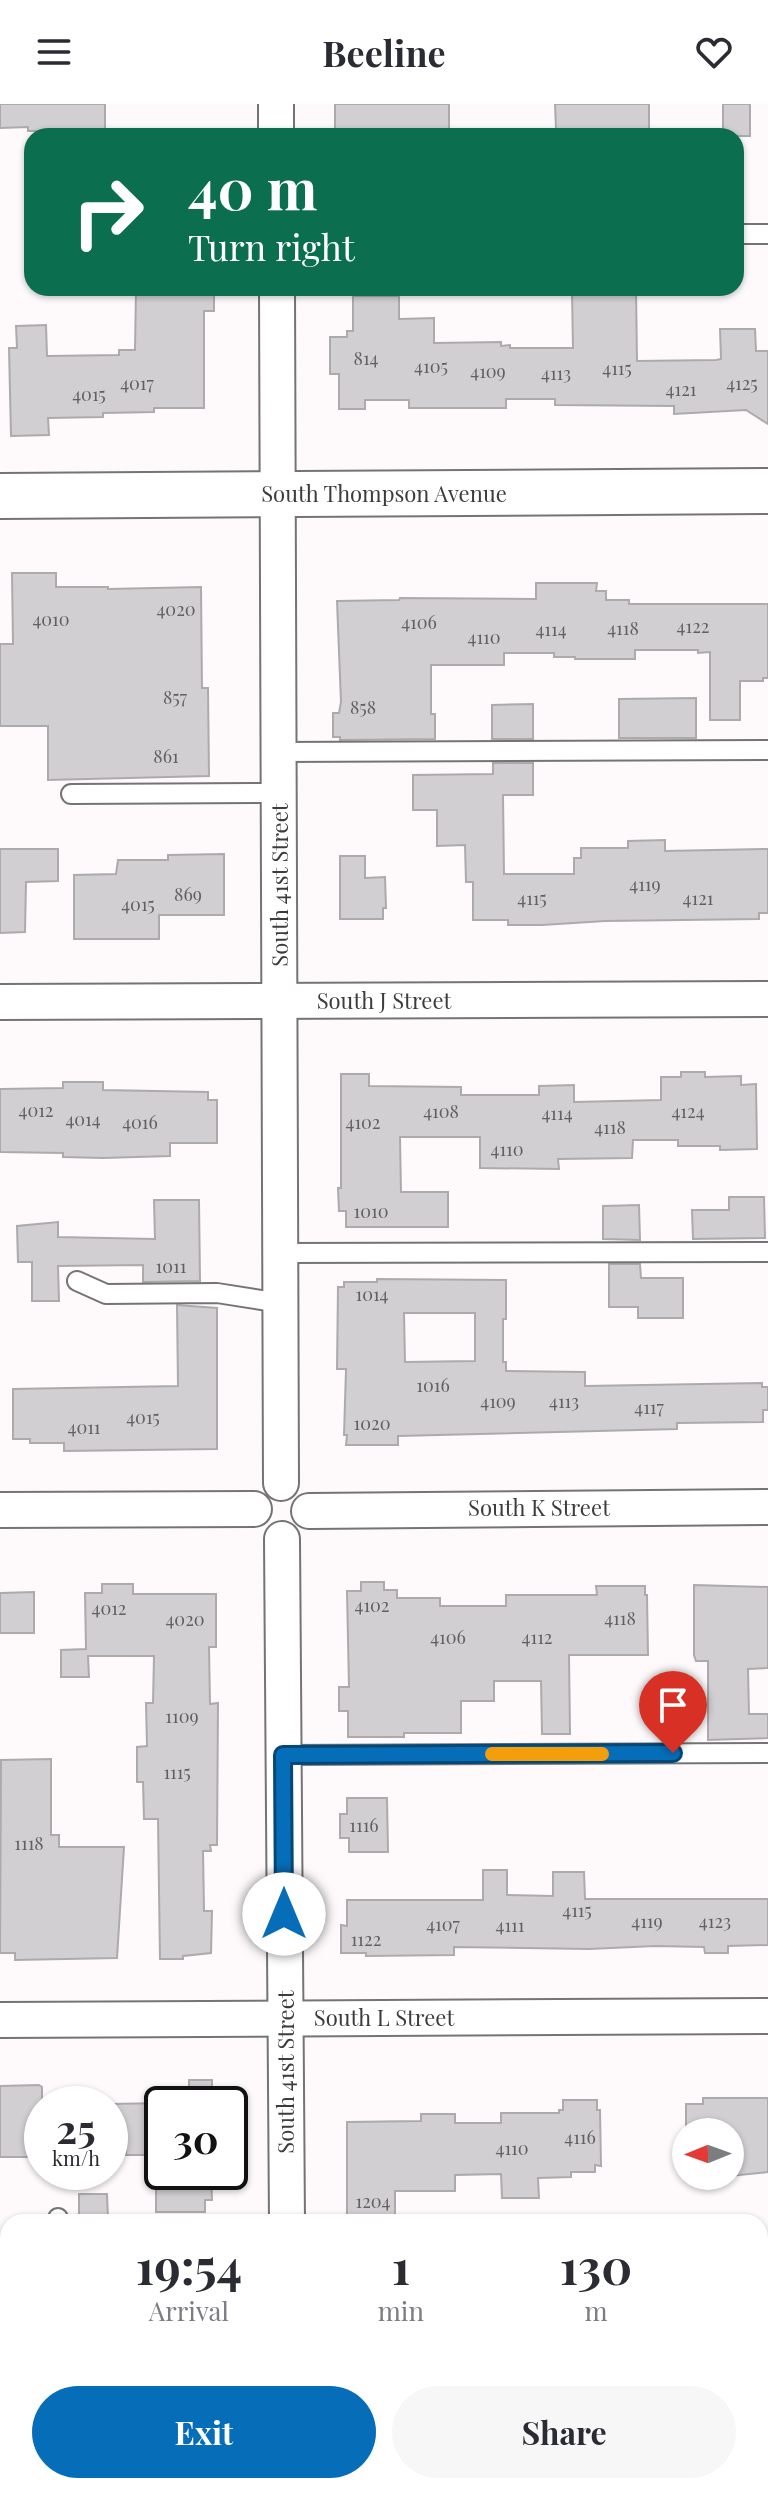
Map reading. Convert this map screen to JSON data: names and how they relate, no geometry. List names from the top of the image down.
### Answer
{
  "streets": {
    "main road": ["South Thompson Avenue"],
    "street": [
      "South 41st Street",
      "South J Street",
      "South K Street",
      "South L Street"
    ]
  },
  "crossings": [
    ["South Thompson Avenue", "South 41st Street"],
    ["South 41st Street", "South J Street"],
    ["South 41st Street", "South K Street"],
    ["South 41st Street", "South L Street"]
  ],
  "house_numbers": [
    "814",
    "4105",
    "4115",
    "4109",
    "4113",
    "4017",
    "4125",
    "4121",
    "4015",
    "4020",
    "4010",
    "4106",
    "4122",
    "4118",
    "4114",
    "4110",
    "857",
    "858",
    "861",
    "4119",
    "869",
    "4115",
    "4121",
    "4015",
    "4012",
    "4108",
    "4124",
    "4114",
    "4014",
    "4016",
    "4102",
    "4118",
    "4110",
    "1010",
    "1011",
    "1014",
    "1016",
    "4109",
    "4113",
    "4117",
    "4015",
    "1020",
    "4011",
    "4102",
    "4012",
    "4118",
    "4020",
    "4106",
    "4112",
    "1109",
    "1115",
    "1116",
    "1118",
    "4115",
    "4119",
    "4123",
    "4107",
    "4111",
    "1122",
    "4116",
    "4110",
    "1204"
  ],
  "north": "left",
  "page": {
    "header": "Beeline",
    "turn": ["40 m", "Turn right"],
    "speed": "25 km/h",
    "limit": "30",
    "eta": [
      "19:54",
      "Arrival",
      "1",
      "min",
      "130",
      "m"
    ],
    "buttons": ["Exit", "Share"]
  }
}
